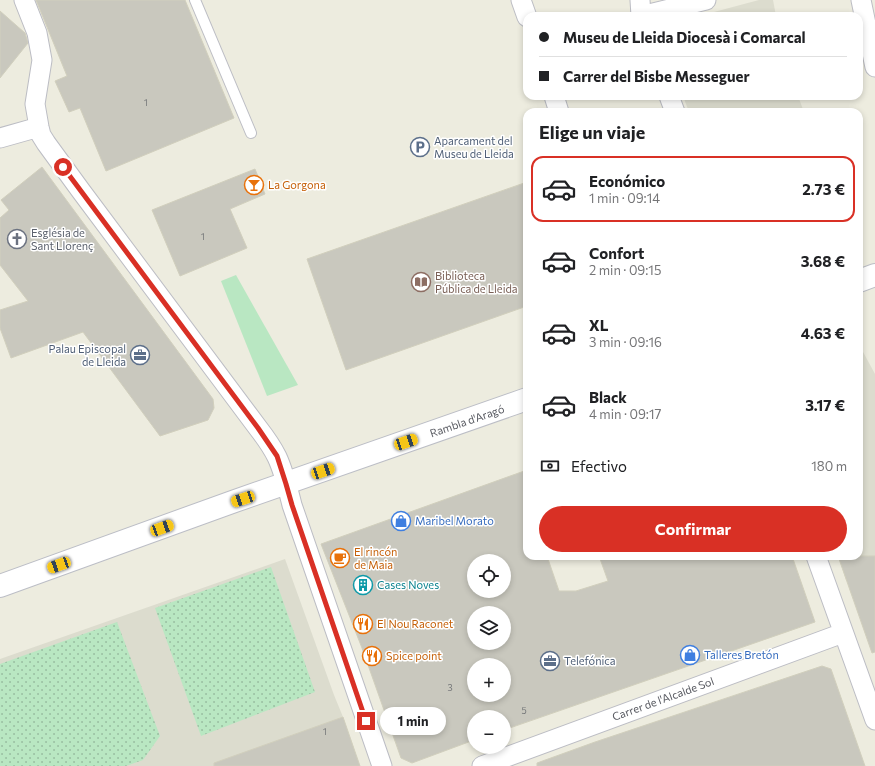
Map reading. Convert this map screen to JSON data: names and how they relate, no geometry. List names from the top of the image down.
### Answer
{
  "streets": {
    "main road": ["Rambla d'Aragó"],
    "street": ["Carrer de l'Alcalde Sol"]
  },
  "places": {
    "parking": ["Aparcament del Museu de Lleida"],
    "bar": ["La Gorgona"],
    "church": ["Església de Sant Llorenç"],
    "library": ["Biblioteca Pública de Lleida"],
    "office": ["Palau Episcopal de Lleida", "Telefónica"],
    "shop": ["Maribel Morato", "Talleres Bretón"],
    "cafe": ["El rincón de Maia"],
    "building": ["Cases Noves"],
    "restaurant": ["El Nou Raconet", "Spice point"]
  },
  "house_numbers": [
    "1",
    "1",
    "3",
    "5",
    "1"
  ],
  "page": {
    "banner": ["Museu de Lleida Diocesà i Comarcal", "Carrer del Bisbe Messeguer"],
    "heading": "Elige un viaje",
    "list": [
      {
        "name": "Económico",
        "note": "1 min · 09:14",
        "value": "2.73 €"
      },
      {
        "name": "Confort",
        "note": "2 min · 09:15",
        "value": "3.68 €"
      },
      {
        "name": "XL",
        "note": "3 min · 09:16",
        "value": "4.63 €"
      },
      {
        "name": "Black",
        "note": "4 min · 09:17",
        "value": "3.17 €"
      }
    ],
    "pay": ["Efectivo", "180 m"],
    "buttons": "Confirmar",
    "map_buttons": ["+", "−"],
    "bubble": "1 min"
  }
}
